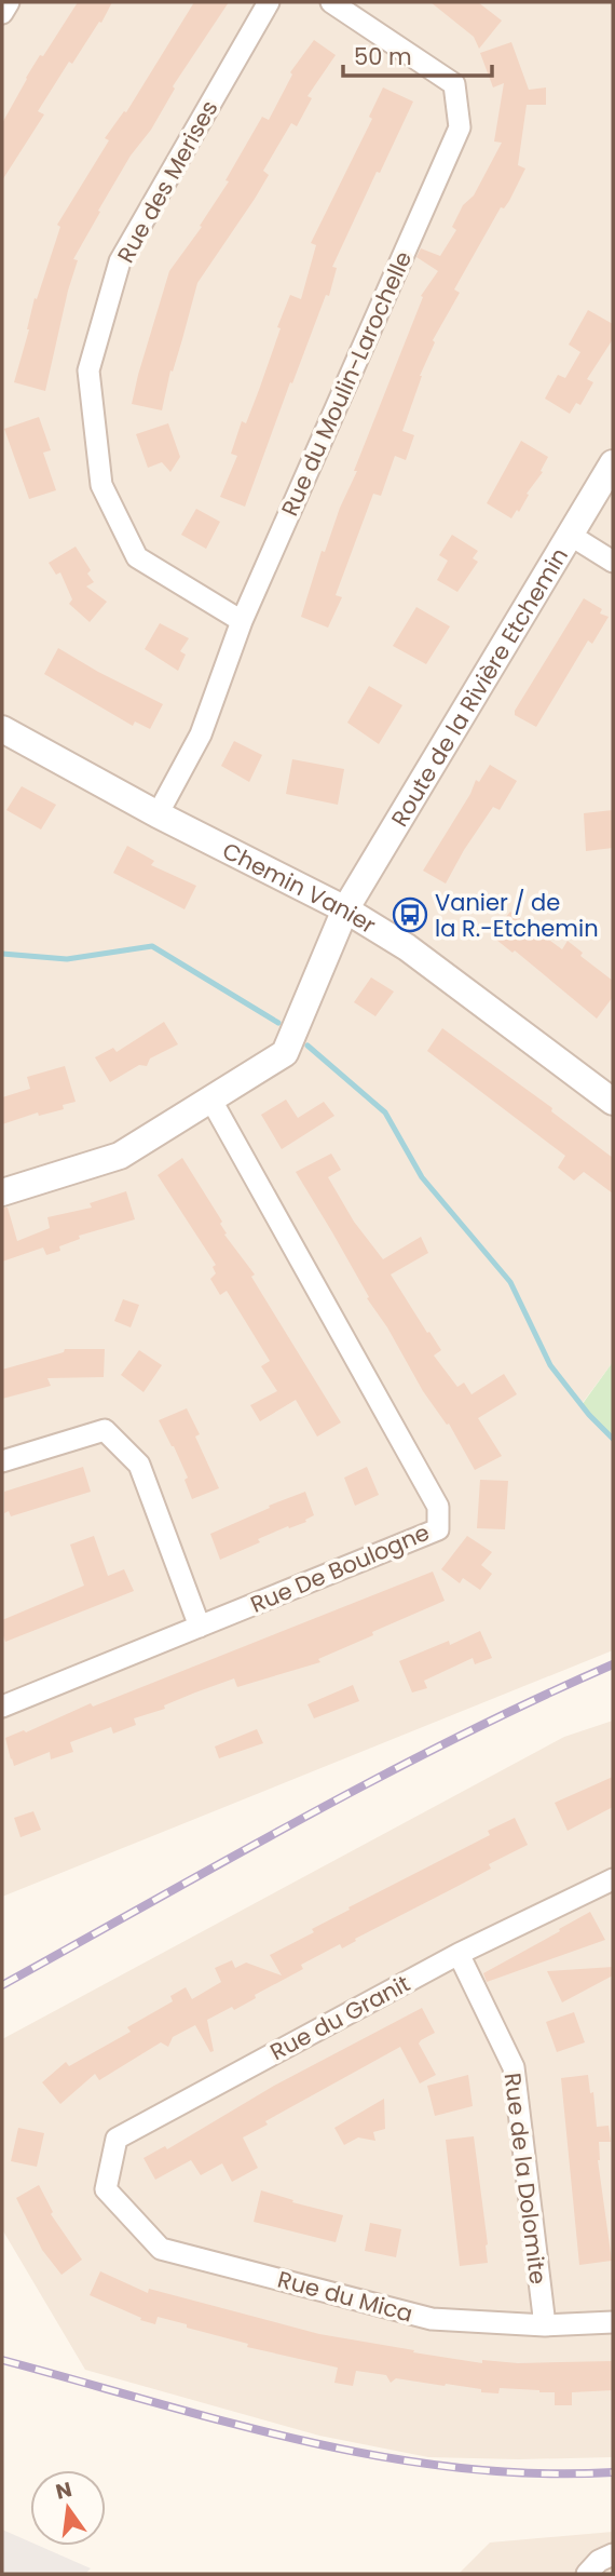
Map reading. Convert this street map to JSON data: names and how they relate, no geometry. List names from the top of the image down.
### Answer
{
  "streets": {
    "street": [
      "Rue des Merises",
      "Rue du Moulin-Larochelle",
      "Route de la Rivière Etchemin",
      "Chemin Vanier",
      "Rue De Boulogne",
      "Rue du Granit",
      "Rue de la Dolomite",
      "Rue du Mica"
    ]
  },
  "crossings": [
    ["Rue des Merises", "Rue du Moulin-Larochelle"],
    ["Rue du Moulin-Larochelle", "Chemin Vanier"],
    ["Route de la Rivière Etchemin", "Chemin Vanier"],
    ["Route de la Rivière Etchemin", "Rue De Boulogne"],
    ["Rue du Granit", "Rue de la Dolomite"],
    ["Rue du Granit", "Rue du Mica"],
    ["Rue de la Dolomite", "Rue du Mica"]
  ],
  "places": {
    "bus stop": ["Vanier / de la R.-Etchemin"]
  },
  "scale_bar": "50 m",
  "north": "top"
}
